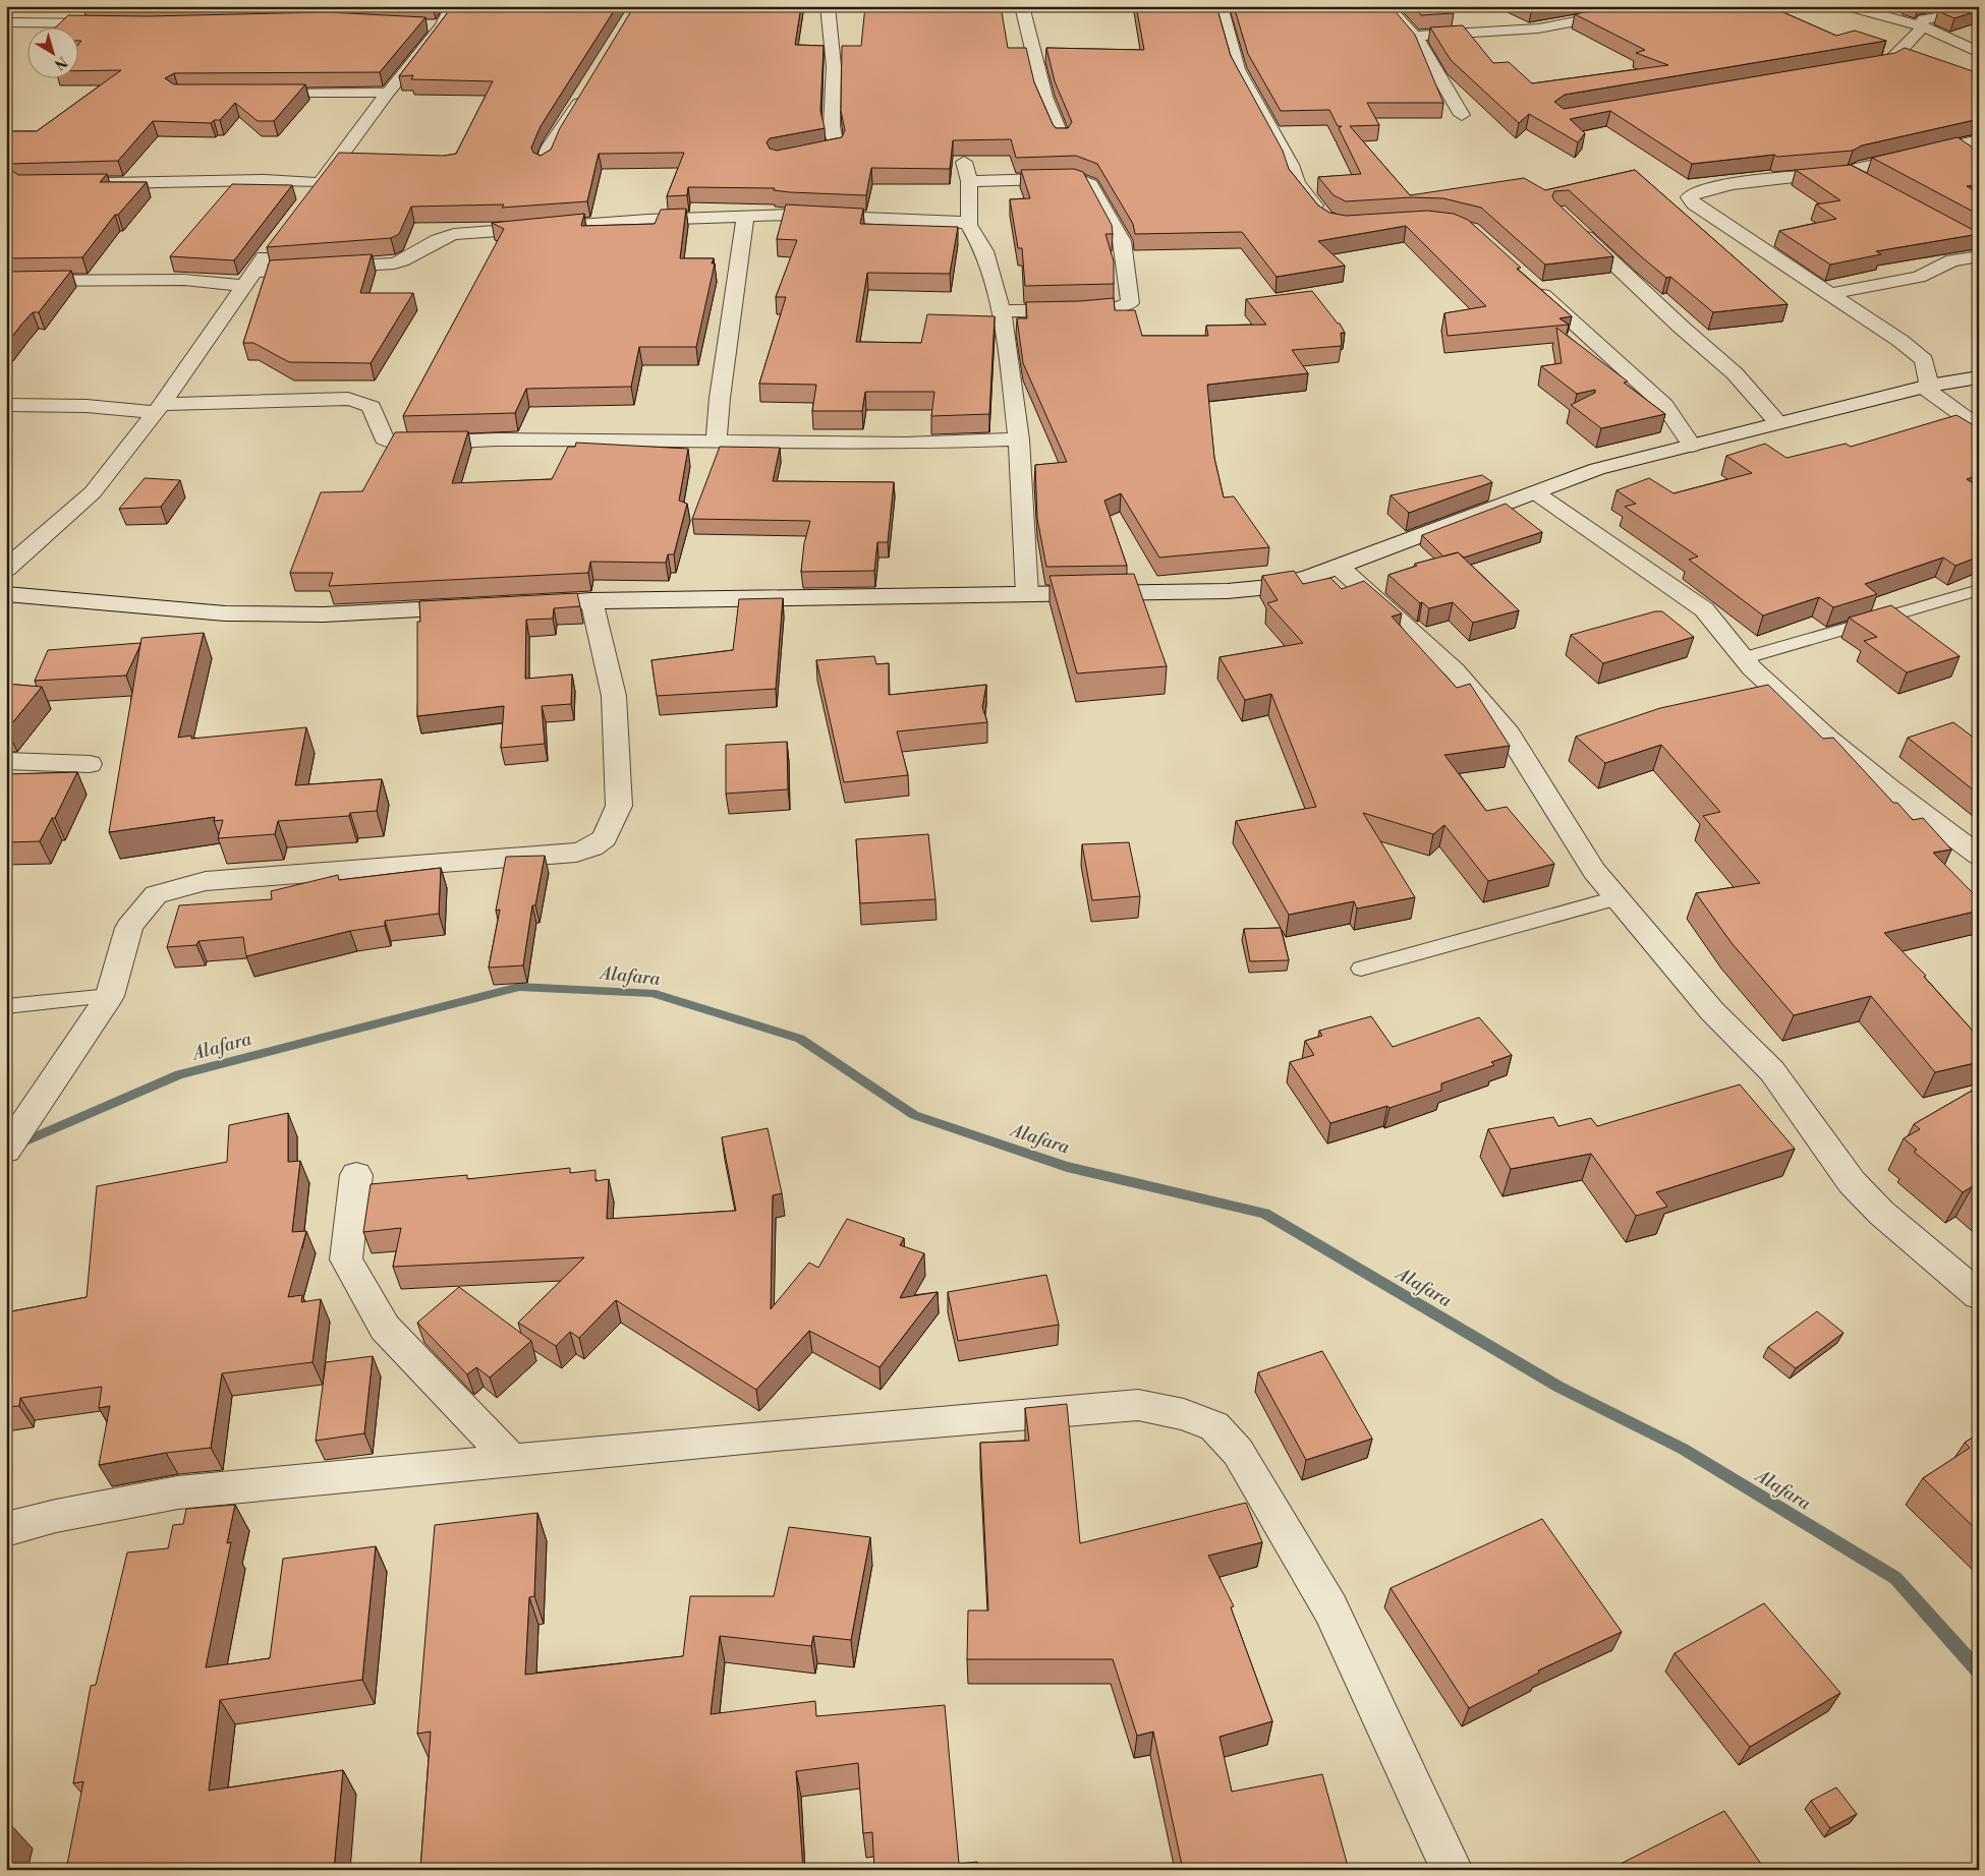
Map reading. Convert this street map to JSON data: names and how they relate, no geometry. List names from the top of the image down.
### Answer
{
  "water": ["Alafara"],
  "north": "bottom right"
}
